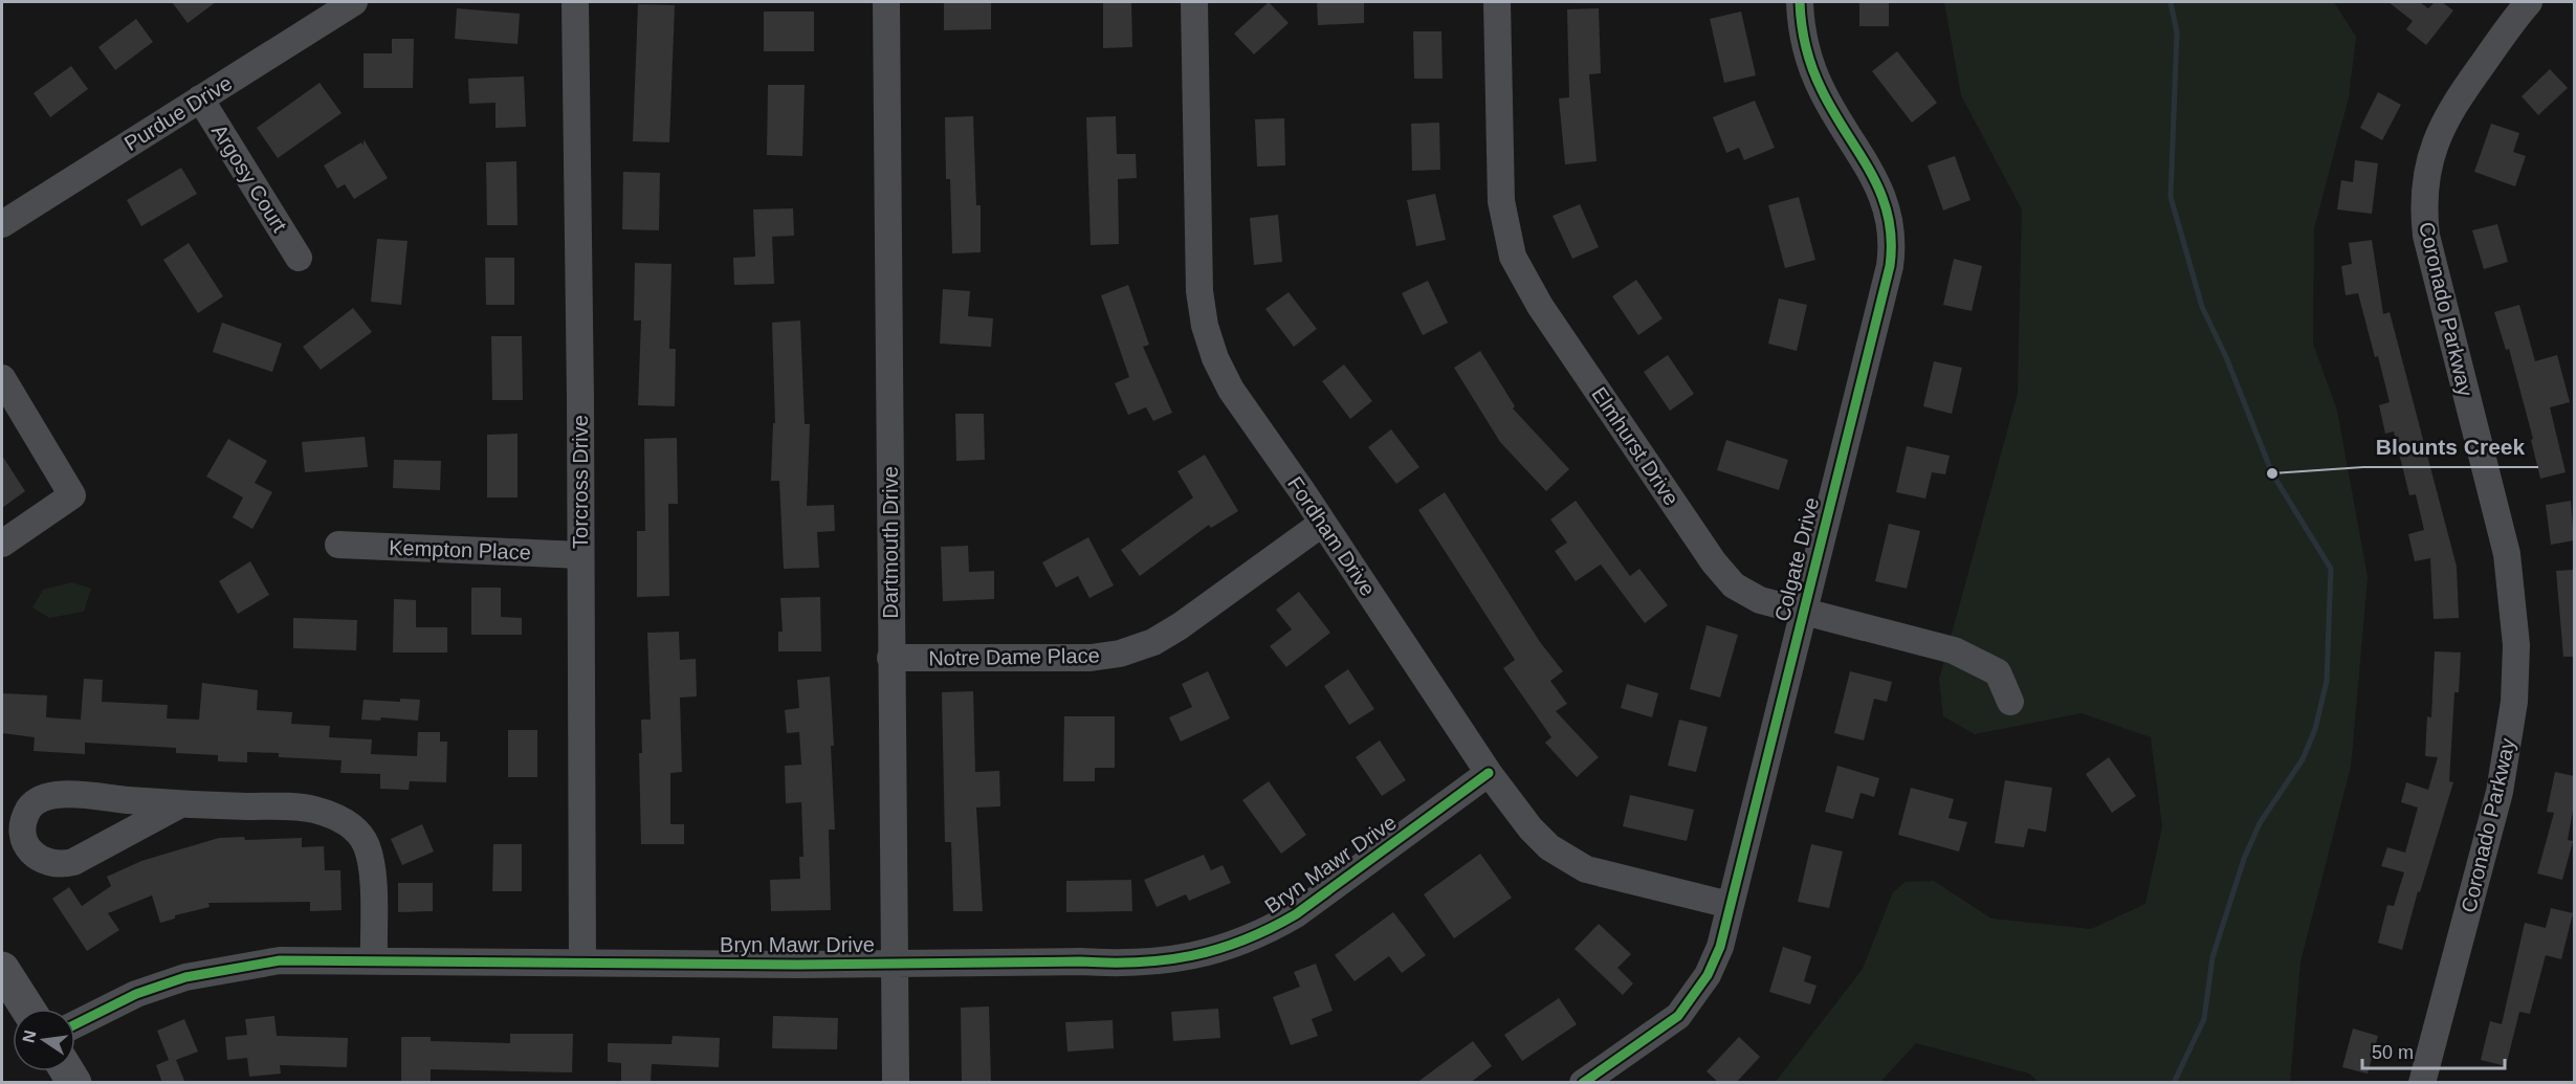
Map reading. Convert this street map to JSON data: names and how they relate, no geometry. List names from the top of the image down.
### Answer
{
  "streets": {
    "street": [
      "Purdue Drive",
      "Argosy Court",
      "Coronado Parkway",
      "Elmhurst Drive",
      "Torcross Drive",
      "Fordham Drive",
      "Dartmouth Drive",
      "Kempton Place",
      "Colgate Drive",
      "Notre Dame Place",
      "Bryn Mawr Drive"
    ]
  },
  "crossings": [
    ["Purdue Drive", "Argosy Court"],
    ["Elmhurst Drive", "Colgate Drive"],
    ["Torcross Drive", "Kempton Place"],
    ["Torcross Drive", "Bryn Mawr Drive"],
    ["Fordham Drive", "Colgate Drive"],
    ["Fordham Drive", "Notre Dame Place"],
    ["Fordham Drive", "Bryn Mawr Drive"],
    ["Dartmouth Drive", "Notre Dame Place"],
    ["Dartmouth Drive", "Bryn Mawr Drive"]
  ],
  "places": ["Blounts Creek"],
  "scale_bar": "50 m",
  "north": "left"
}
